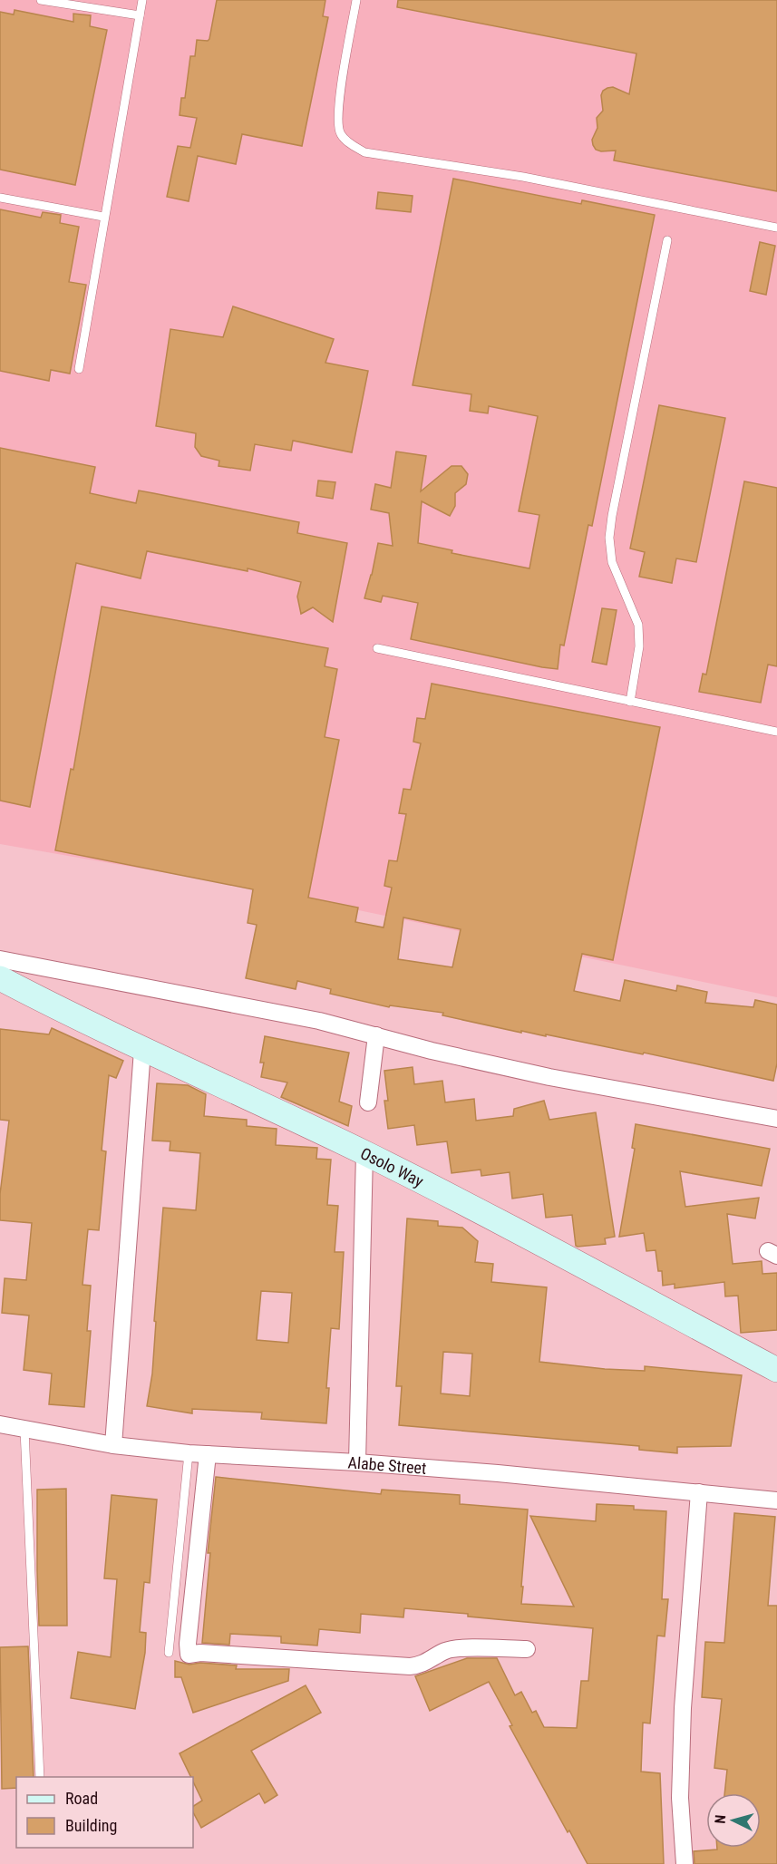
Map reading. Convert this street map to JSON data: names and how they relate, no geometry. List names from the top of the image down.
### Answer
{
  "streets": {
    "main road": ["Osolo Way"],
    "street": ["Alabe Street"]
  },
  "legend": ["Road", "Building"],
  "north": "left"
}
